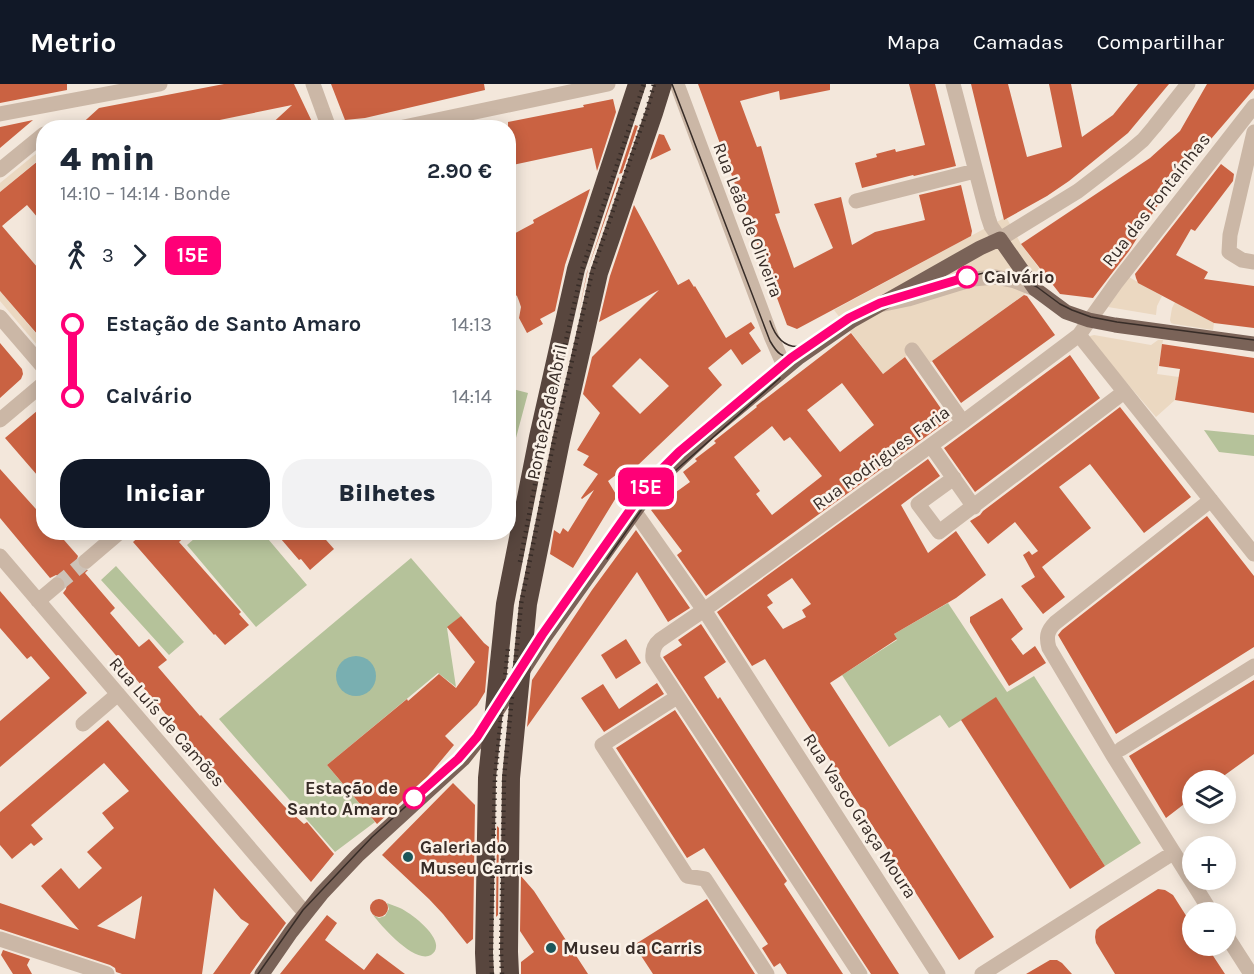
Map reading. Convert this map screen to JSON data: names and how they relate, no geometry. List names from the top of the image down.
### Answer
{
  "streets": {
    "highway": ["Ponte 25 de Abril"],
    "street": [
      "Rua das Fontaínhas",
      "Rua Leão de Oliveira",
      "Rua Rodrigues Faria",
      "Rua Luís de Camões",
      "Rua Vasco Graça Moura"
    ]
  },
  "crossings": [
    ["Rua das Fontaínhas", "Rua Rodrigues Faria"],
    ["Rua Rodrigues Faria", "Rua Vasco Graça Moura"]
  ],
  "places": [
    "Calvário",
    "Estação de Santo Amaro",
    "Galeria do Museu Carris",
    "Museu da Carris"
  ],
  "lines": ["tram line 15E"],
  "page": {
    "header": "Metrio",
    "nav": ["Mapa", "Camadas", "Compartilhar"],
    "on_map": "15E",
    "heading": ["4 min", "14:10 – 14:14 · Bonde", "2.90 €"],
    "legs": ["3", "15E"],
    "list": [
      {
        "name": "Estação de Santo Amaro",
        "value": "14:13"
      },
      {
        "name": "Calvário",
        "value": "14:14"
      }
    ],
    "buttons": ["Iniciar", "Bilhetes"],
    "map_buttons": ["+", "−"]
  }
}
